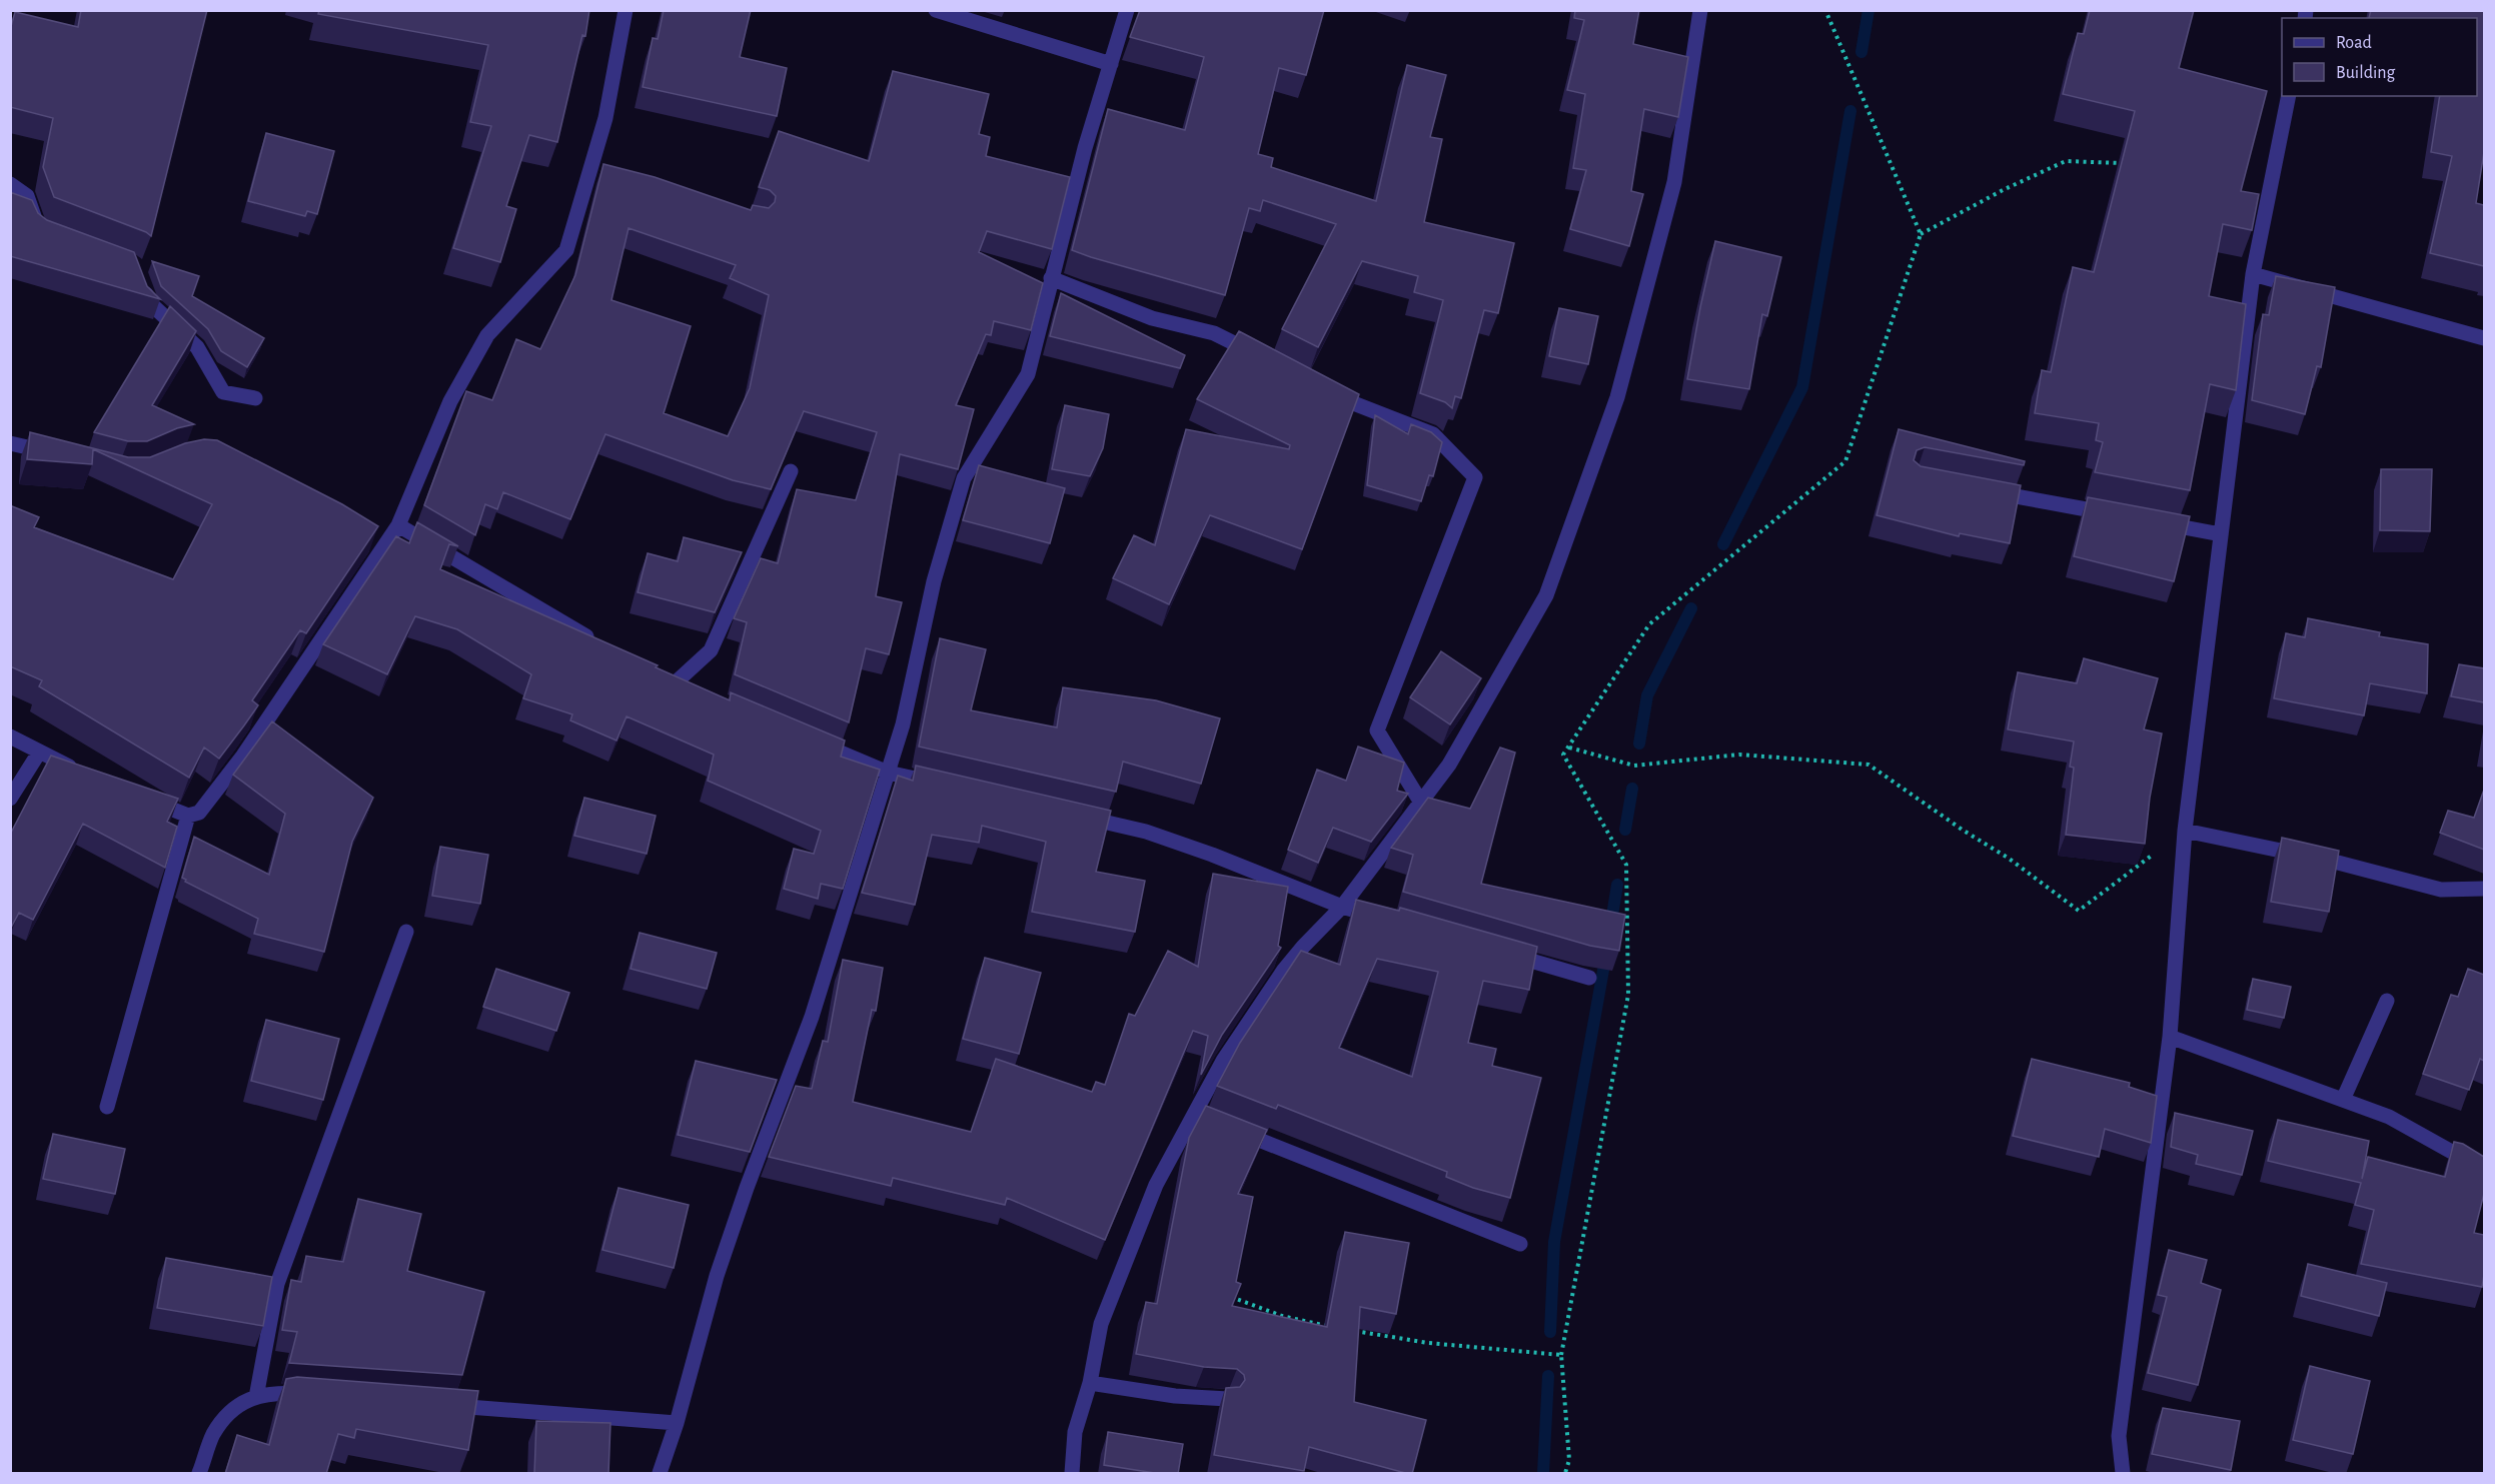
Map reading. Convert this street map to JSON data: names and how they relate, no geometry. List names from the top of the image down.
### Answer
{
  "legend": ["Road", "Building"]
}
